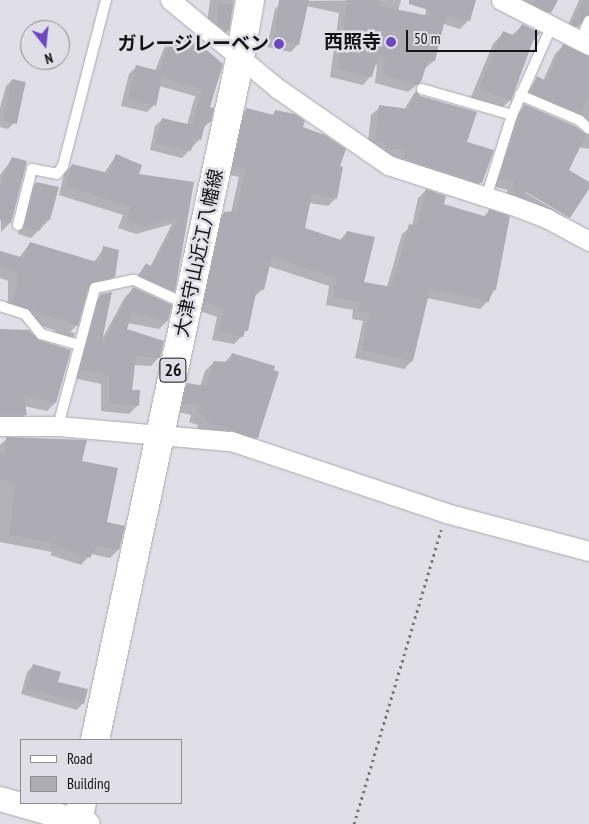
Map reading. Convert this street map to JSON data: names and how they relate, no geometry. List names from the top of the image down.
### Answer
{
  "streets": {
    "main road": ["大津守山近江八幡線", "26"]
  },
  "places": ["西照寺", "ガレージレーベン"],
  "legend": ["Road", "Building"],
  "scale_bar": "50 m",
  "north": "bottom"
}
